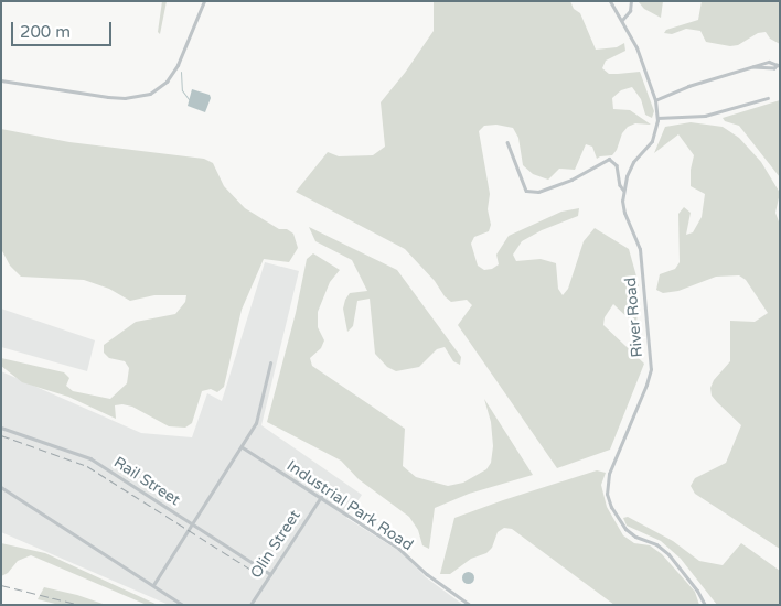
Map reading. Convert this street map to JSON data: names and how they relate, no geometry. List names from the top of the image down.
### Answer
{
  "streets": {
    "street": [
      "River Road",
      "Rail Street",
      "Industrial Park Road",
      "Olin Street"
    ]
  },
  "crossings": [
    ["Rail Street", "Olin Street"],
    ["Industrial Park Road", "Olin Street"]
  ],
  "scale_bar": "200 m"
}
